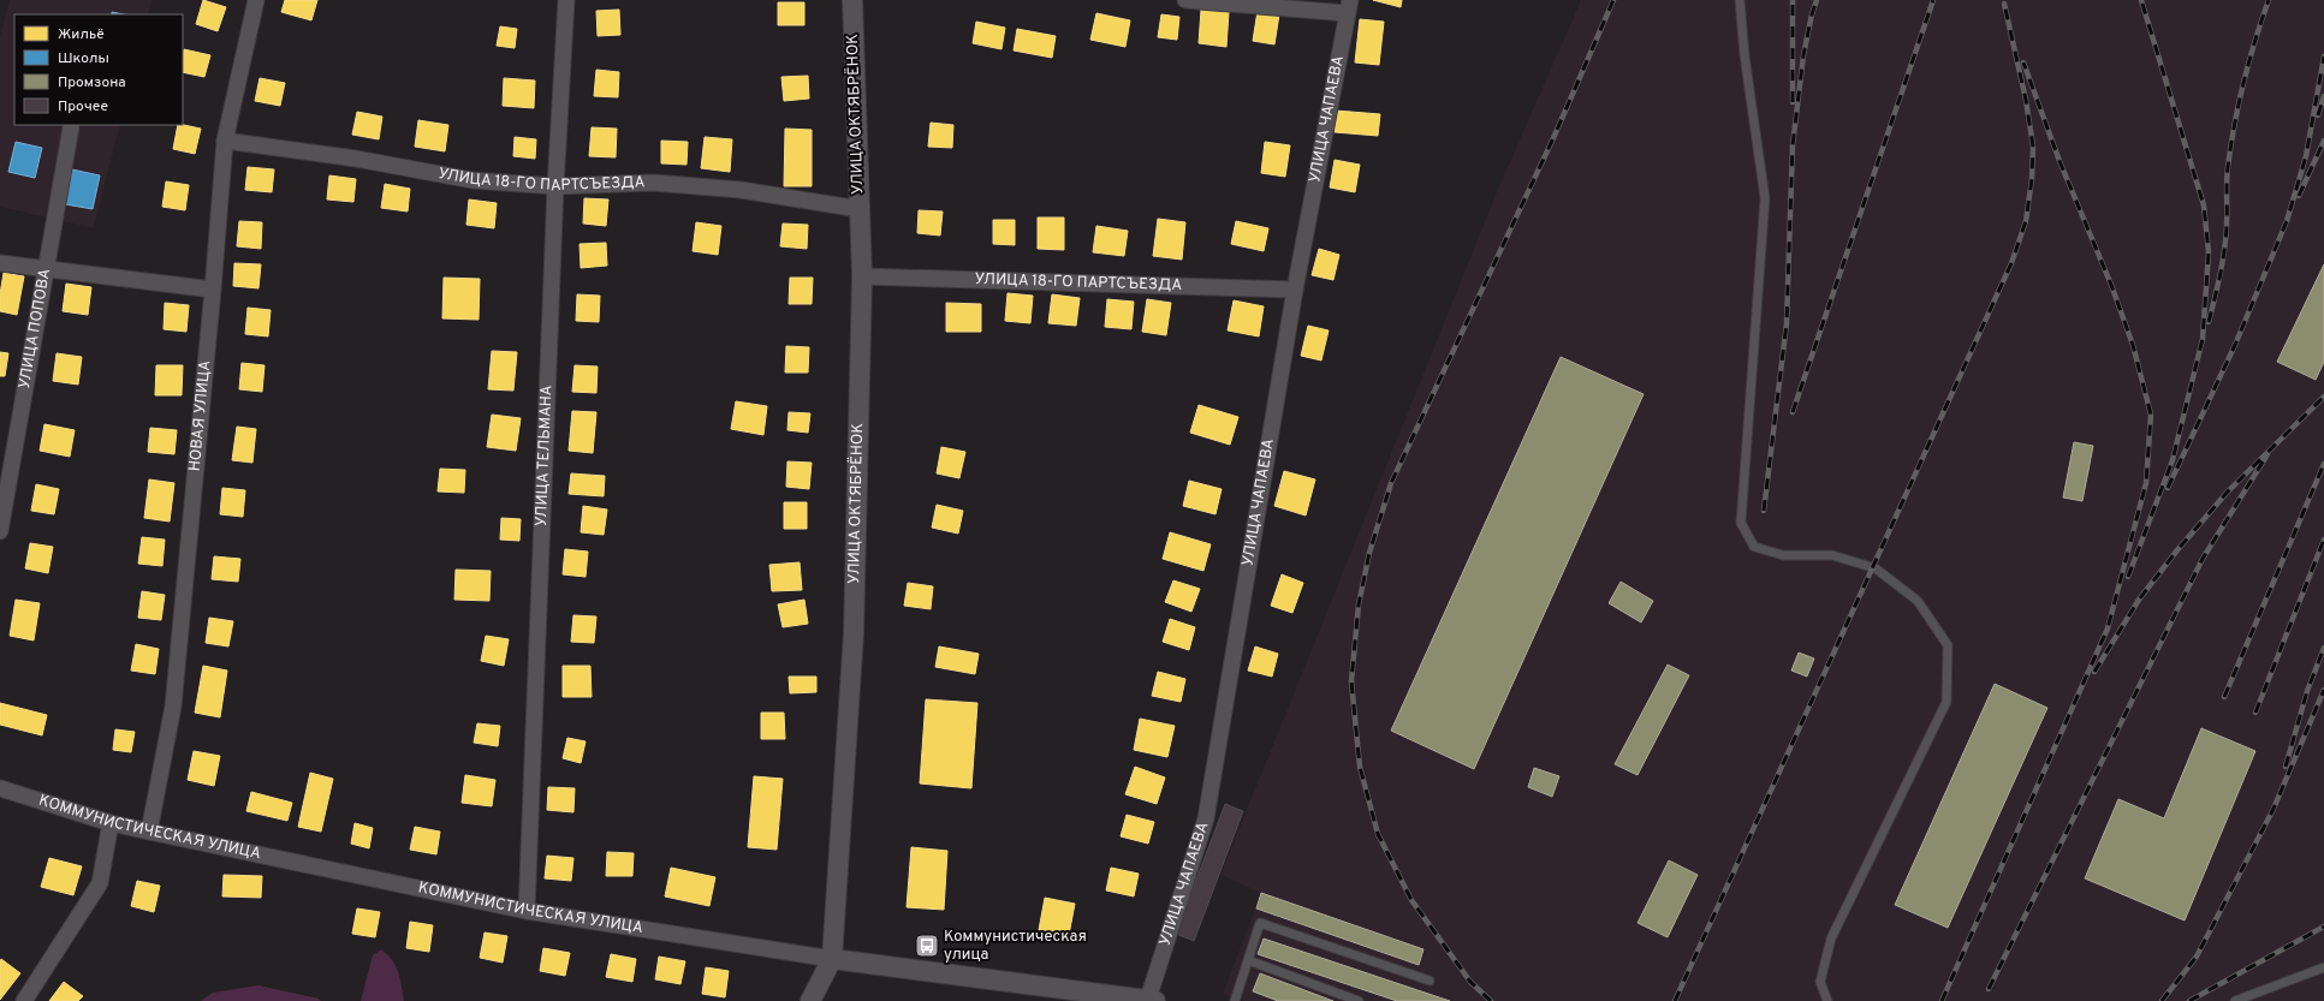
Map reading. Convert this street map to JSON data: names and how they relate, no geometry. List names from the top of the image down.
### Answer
{
  "streets": {
    "street": [
      "УЛИЦА ОКТЯБРЁНОК",
      "УЛИЦА ЧАПАЕВА",
      "УЛИЦА 18-ГО ПАРТСЪЕЗДА",
      "УЛИЦА ПОПОВА",
      "НОВАЯ УЛИЦА",
      "УЛИЦА ТЕЛЬМАНА",
      "КОММУНИСТИЧЕСКАЯ УЛИЦА"
    ]
  },
  "crossings": [
    ["УЛИЦА ОКТЯБРЁНОК", "УЛИЦА 18-ГО ПАРТСЪЕЗДА"],
    ["УЛИЦА ОКТЯБРЁНОК", "КОММУНИСТИЧЕСКАЯ УЛИЦА"],
    ["УЛИЦА ЧАПАЕВА", "УЛИЦА 18-ГО ПАРТСЪЕЗДА"],
    ["УЛИЦА ЧАПАЕВА", "КОММУНИСТИЧЕСКАЯ УЛИЦА"],
    ["УЛИЦА 18-ГО ПАРТСЪЕЗДА", "НОВАЯ УЛИЦА"],
    ["УЛИЦА 18-ГО ПАРТСЪЕЗДА", "УЛИЦА ТЕЛЬМАНА"],
    ["НОВАЯ УЛИЦА", "КОММУНИСТИЧЕСКАЯ УЛИЦА"],
    ["УЛИЦА ТЕЛЬМАНА", "КОММУНИСТИЧЕСКАЯ УЛИЦА"]
  ],
  "places": {
    "bus stop": ["Коммунистическая улица"]
  },
  "legend": [
    "Жильё",
    "Школы",
    "Промзона",
    "Прочее"
  ]
}
